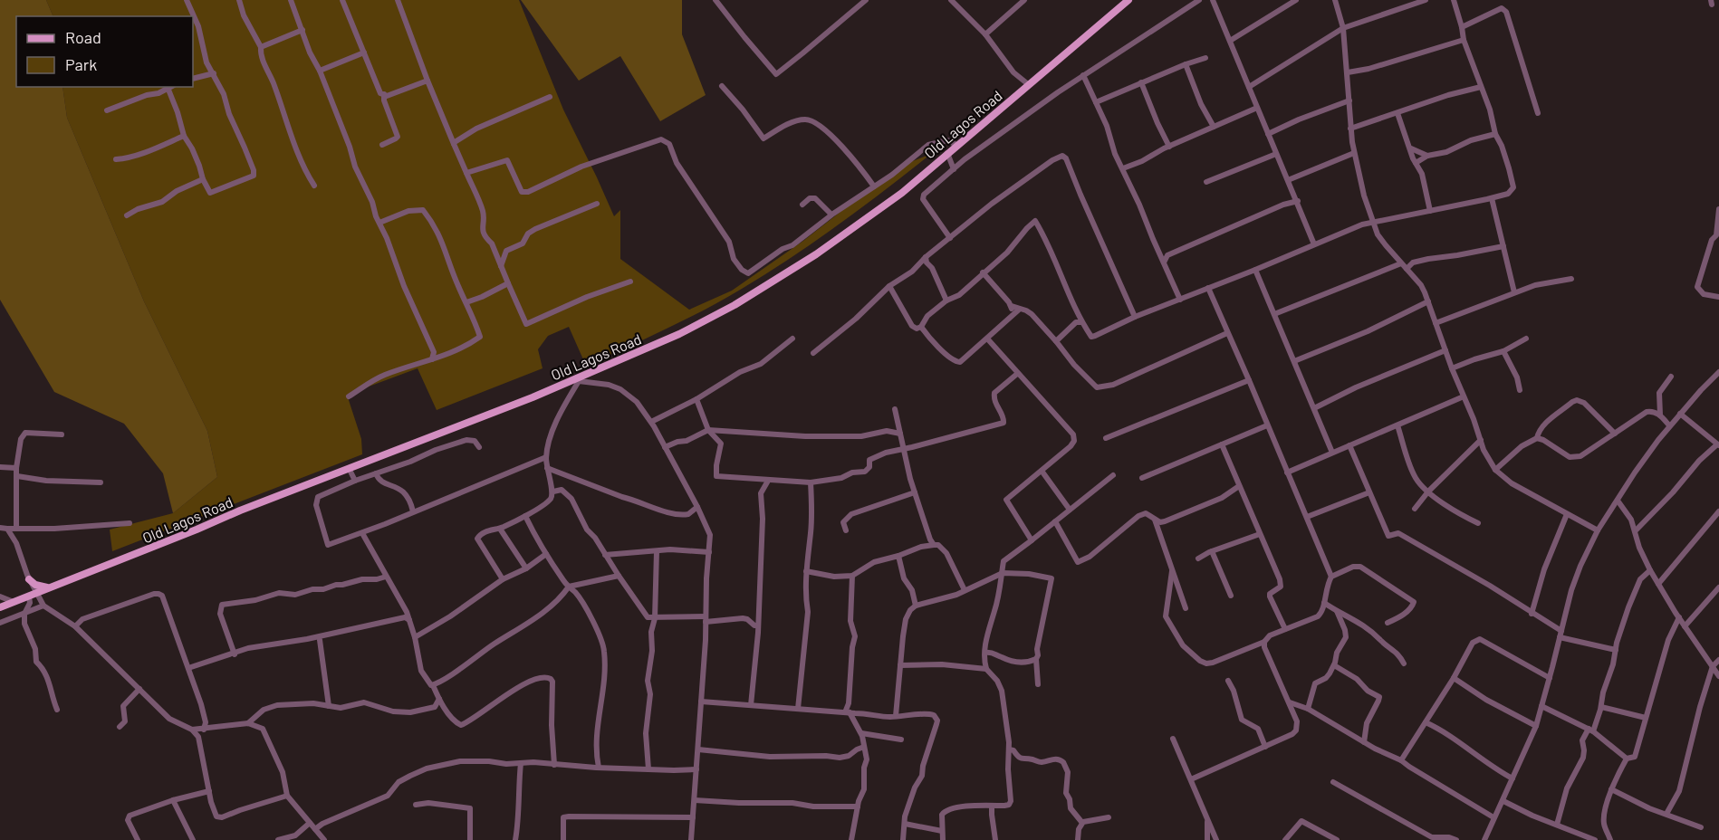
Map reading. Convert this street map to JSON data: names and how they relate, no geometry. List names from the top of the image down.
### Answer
{
  "streets": {
    "main road": ["Old Lagos Road"]
  },
  "legend": ["Road", "Park"]
}
